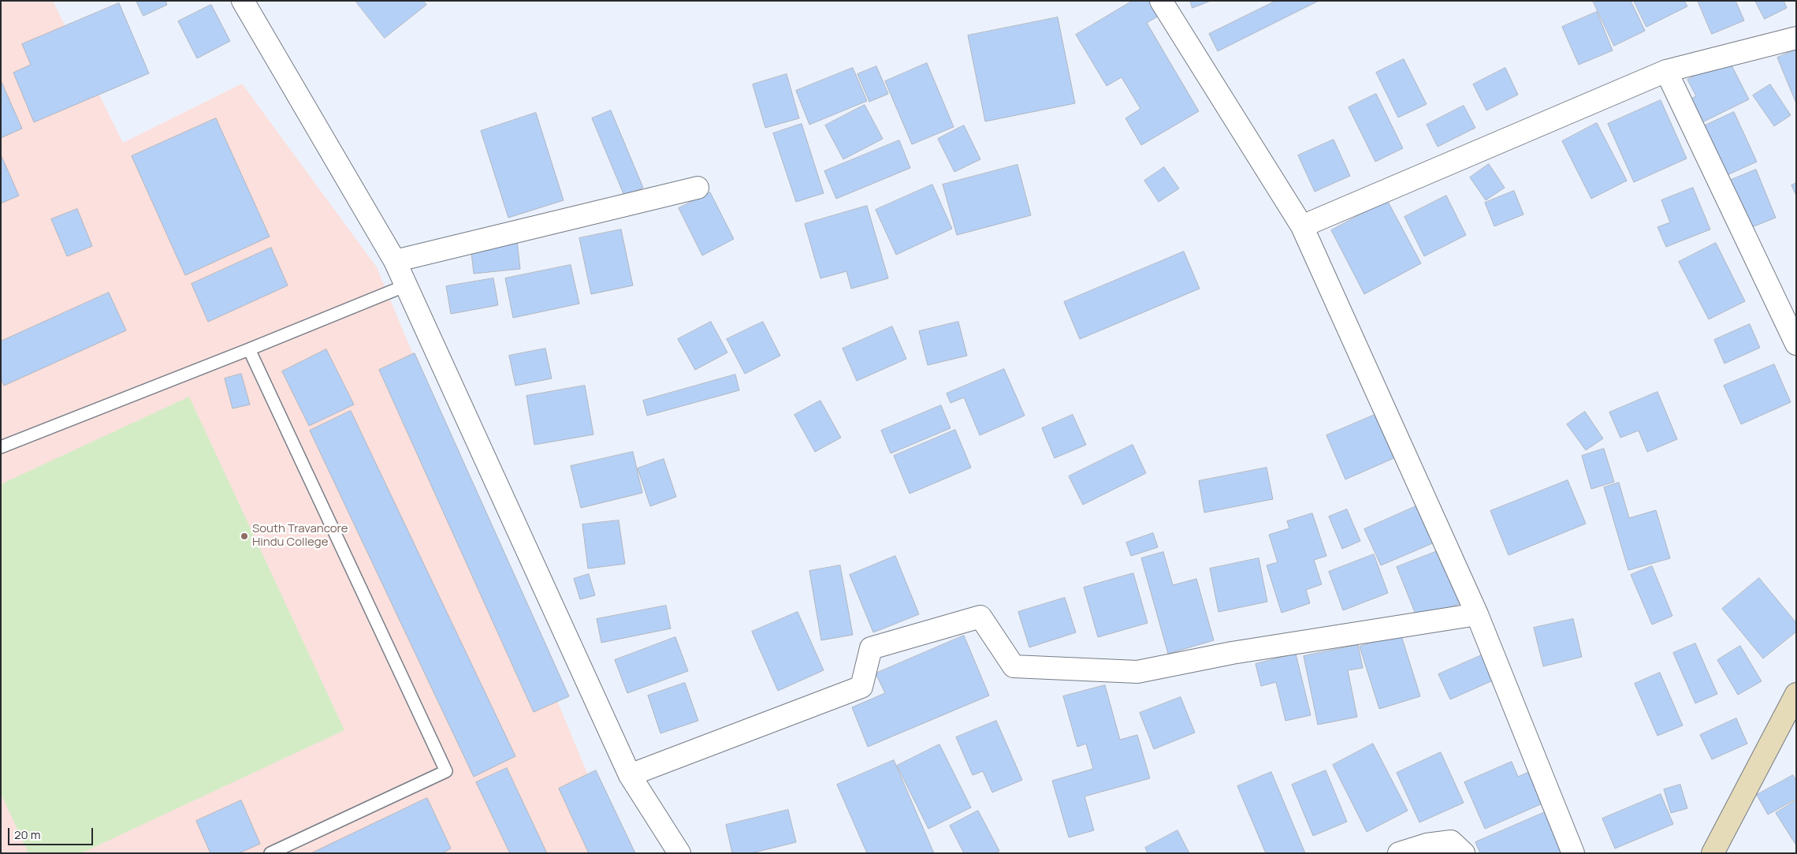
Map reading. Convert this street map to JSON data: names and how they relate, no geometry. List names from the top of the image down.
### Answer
{
  "places": ["South Travancore Hindu College"],
  "scale_bar": "20 m"
}
